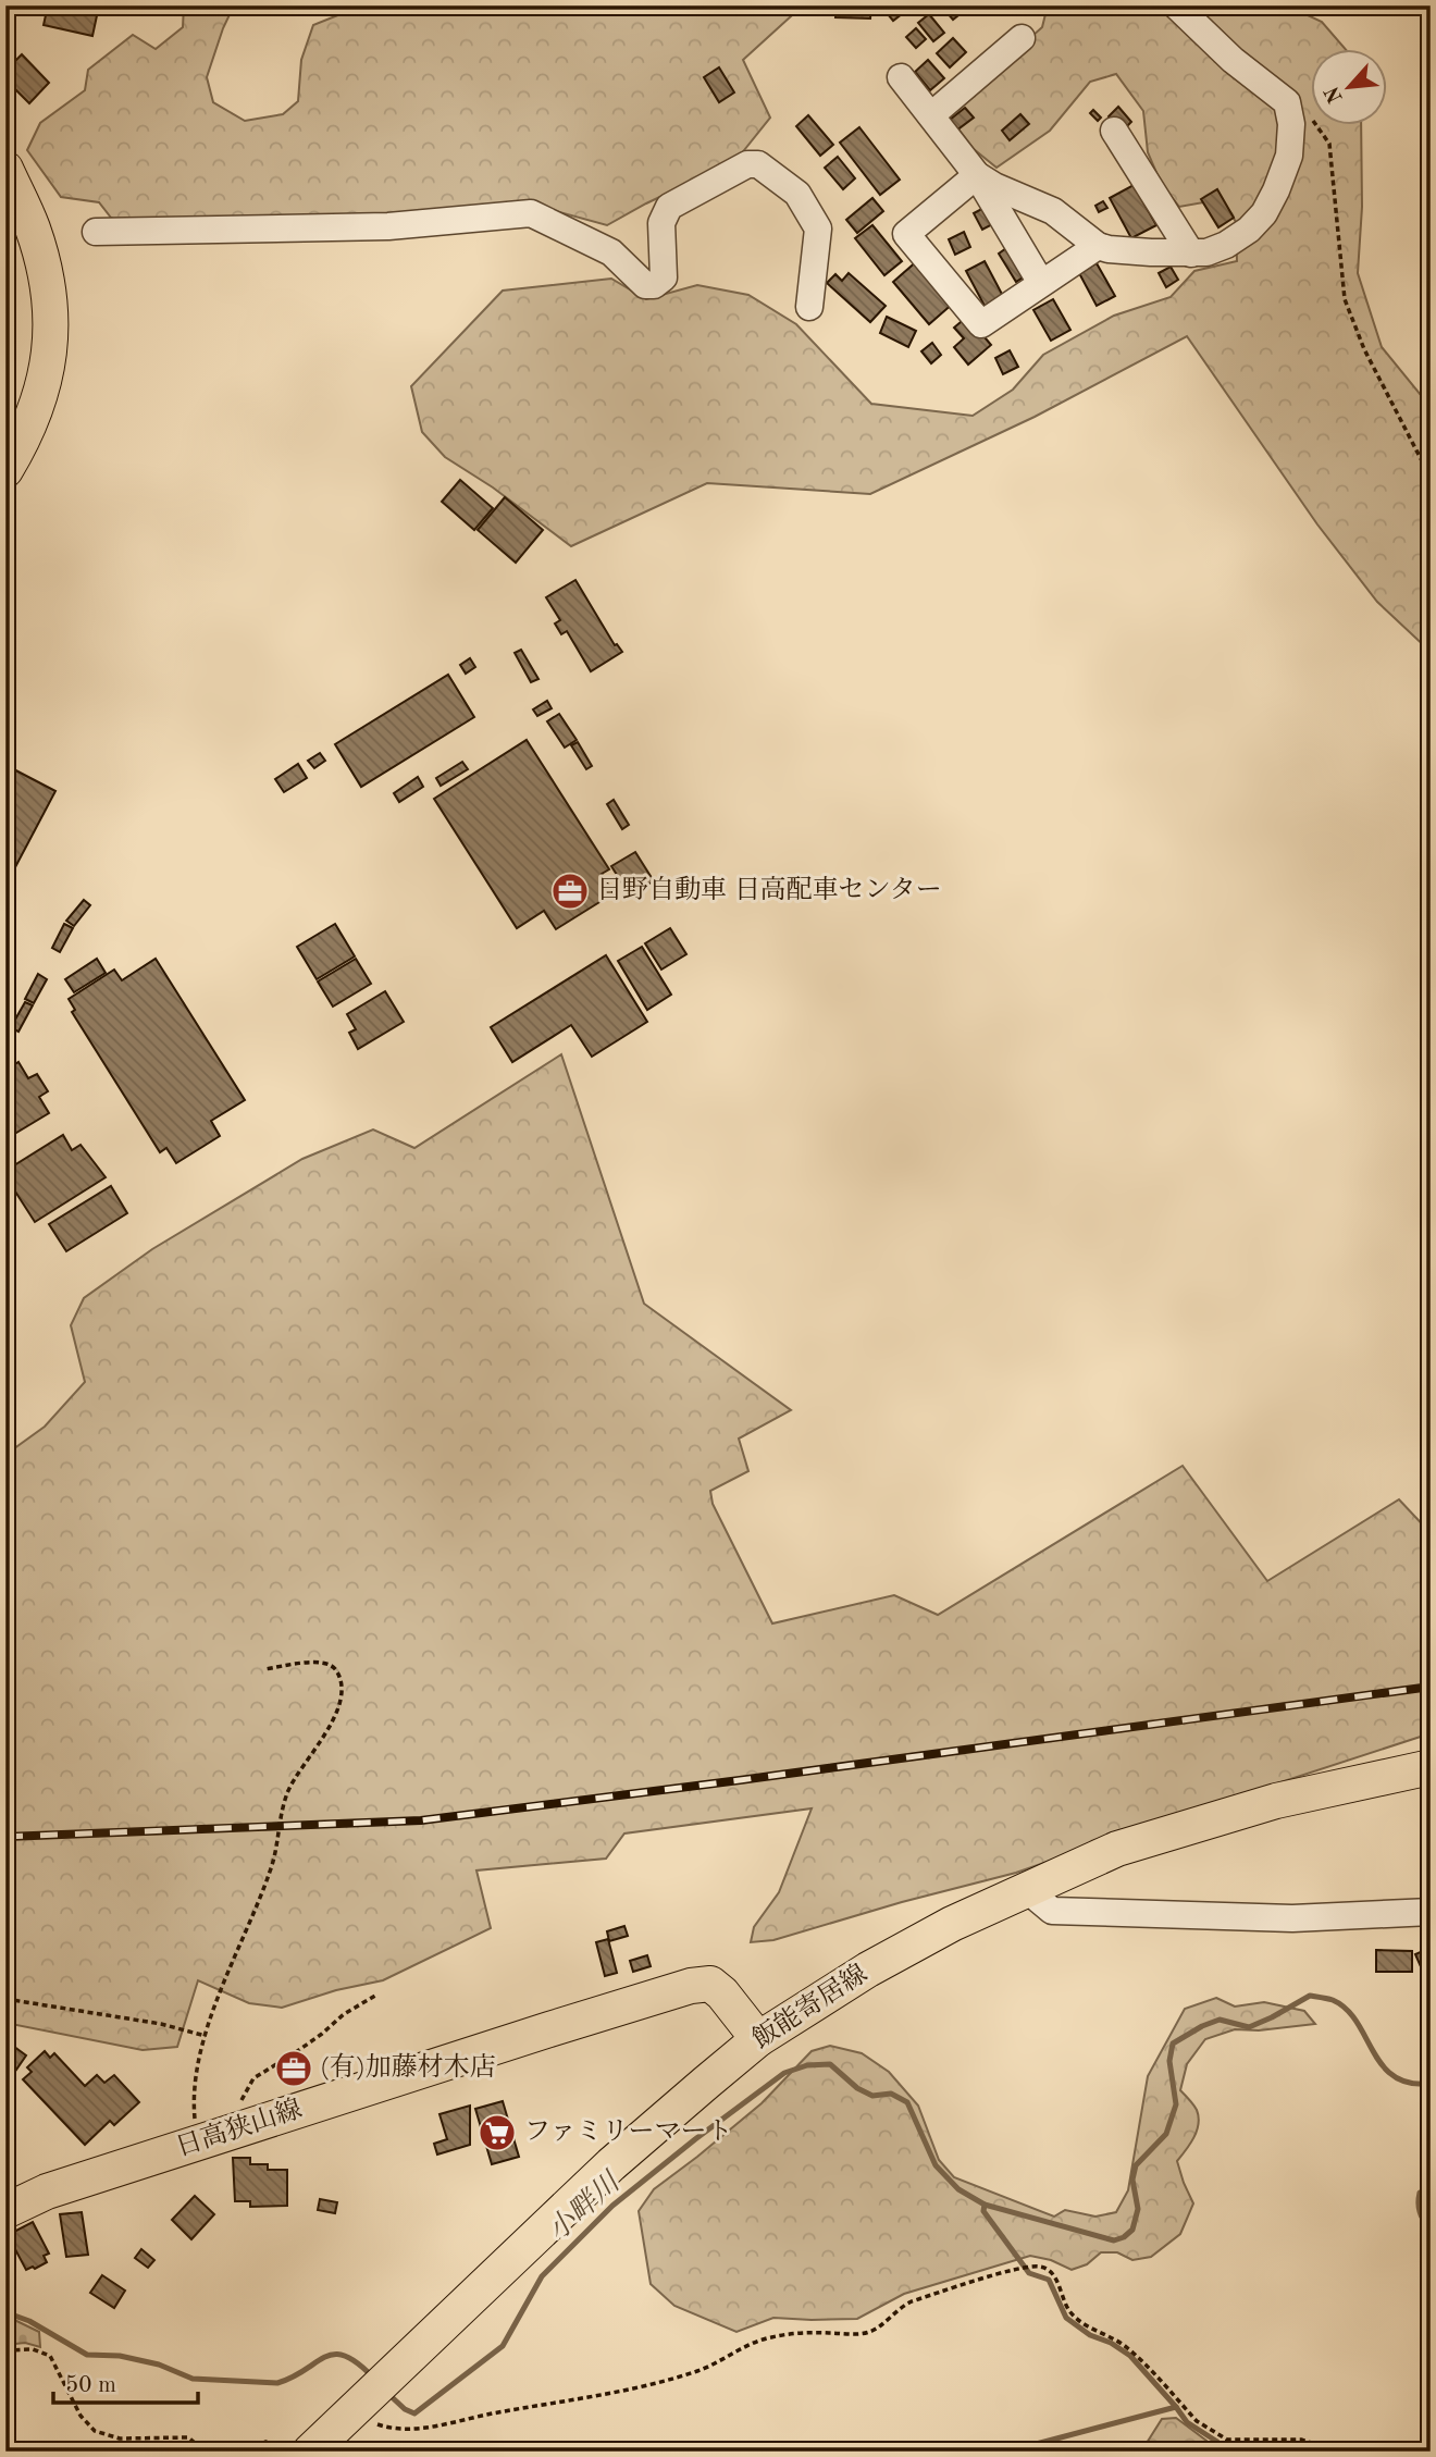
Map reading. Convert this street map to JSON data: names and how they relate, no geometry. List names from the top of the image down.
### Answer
{
  "streets": {
    "main road": ["飯能寄居線", "日高狭山線"]
  },
  "crossings": [
    ["飯能寄居線", "日高狭山線"]
  ],
  "water": ["小畔川"],
  "places": {
    "office": ["日野自動車 日高配車センター", "(有)加藤材木店"],
    "supermarket": ["ファミリーマート"]
  },
  "scale_bar": "50 m",
  "north": "bottom left"
}
